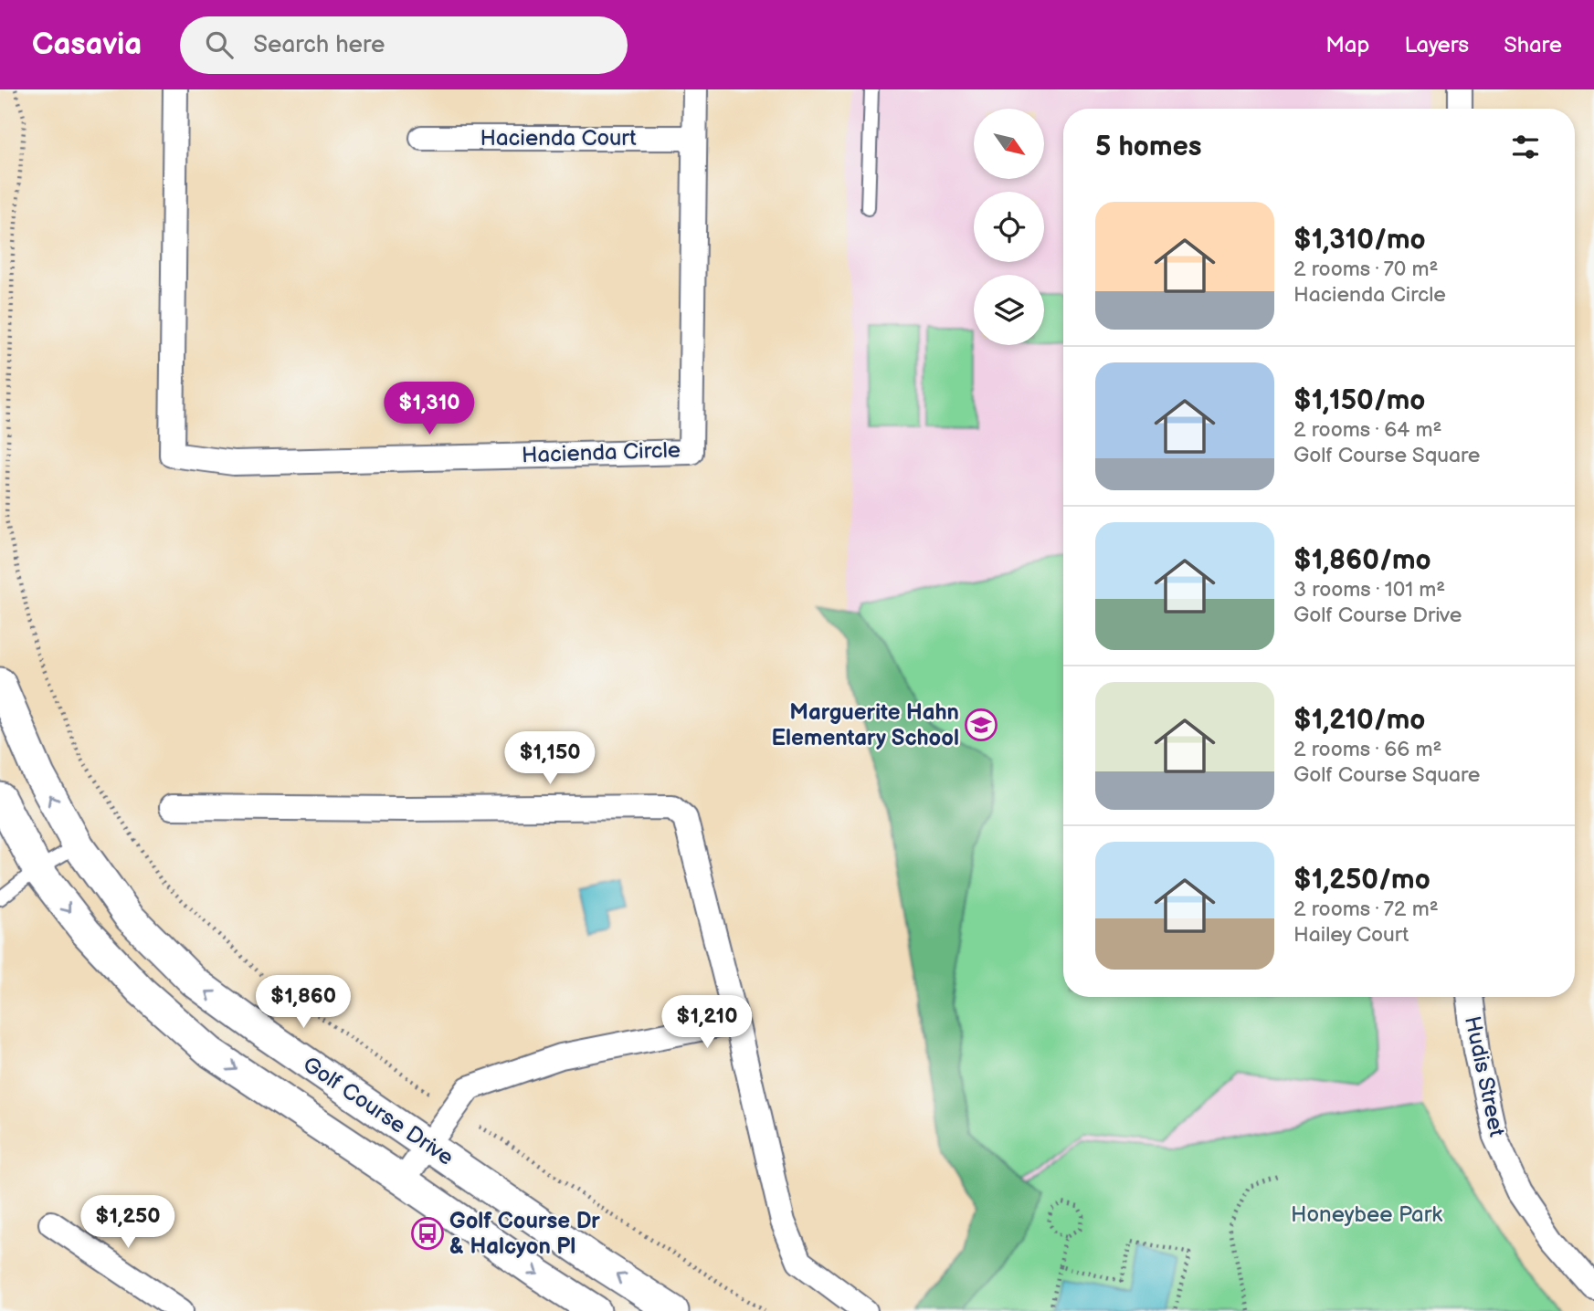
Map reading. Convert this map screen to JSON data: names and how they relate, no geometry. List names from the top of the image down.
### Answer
{
  "streets": {
    "street": [
      "Hacienda Court",
      "Hacienda Circle",
      "Hudis Street",
      "Golf Course Drive"
    ]
  },
  "crossings": [
    ["Hacienda Court", "Hacienda Circle"]
  ],
  "parks": ["Honeybee Park"],
  "places": {
    "school or university": ["Marguerite Hahn Elementary School"],
    "bus stop": ["Golf Course Dr & Halcyon Pl"]
  },
  "north": "bottom right",
  "page": {
    "header": "Casavia",
    "search": "Search here",
    "nav": ["Map", "Layers", "Share"],
    "heading": "5 homes",
    "list": [
      {
        "name": "$1,310/mo",
        "note": "2 rooms · 70 m² · Hacienda Circle"
      },
      {
        "name": "$1,150/mo",
        "note": "2 rooms · 64 m² · Golf Course Square"
      },
      {
        "name": "$1,860/mo",
        "note": "3 rooms · 101 m² · Golf Course Drive"
      },
      {
        "name": "$1,210/mo",
        "note": "2 rooms · 66 m² · Golf Course Square"
      },
      {
        "name": "$1,250/mo",
        "note": "2 rooms · 72 m² · Hailey Court"
      }
    ],
    "price": [
      "$1,310",
      "$1,150",
      "$1,860",
      "$1,210",
      "$1,250"
    ]
  }
}
